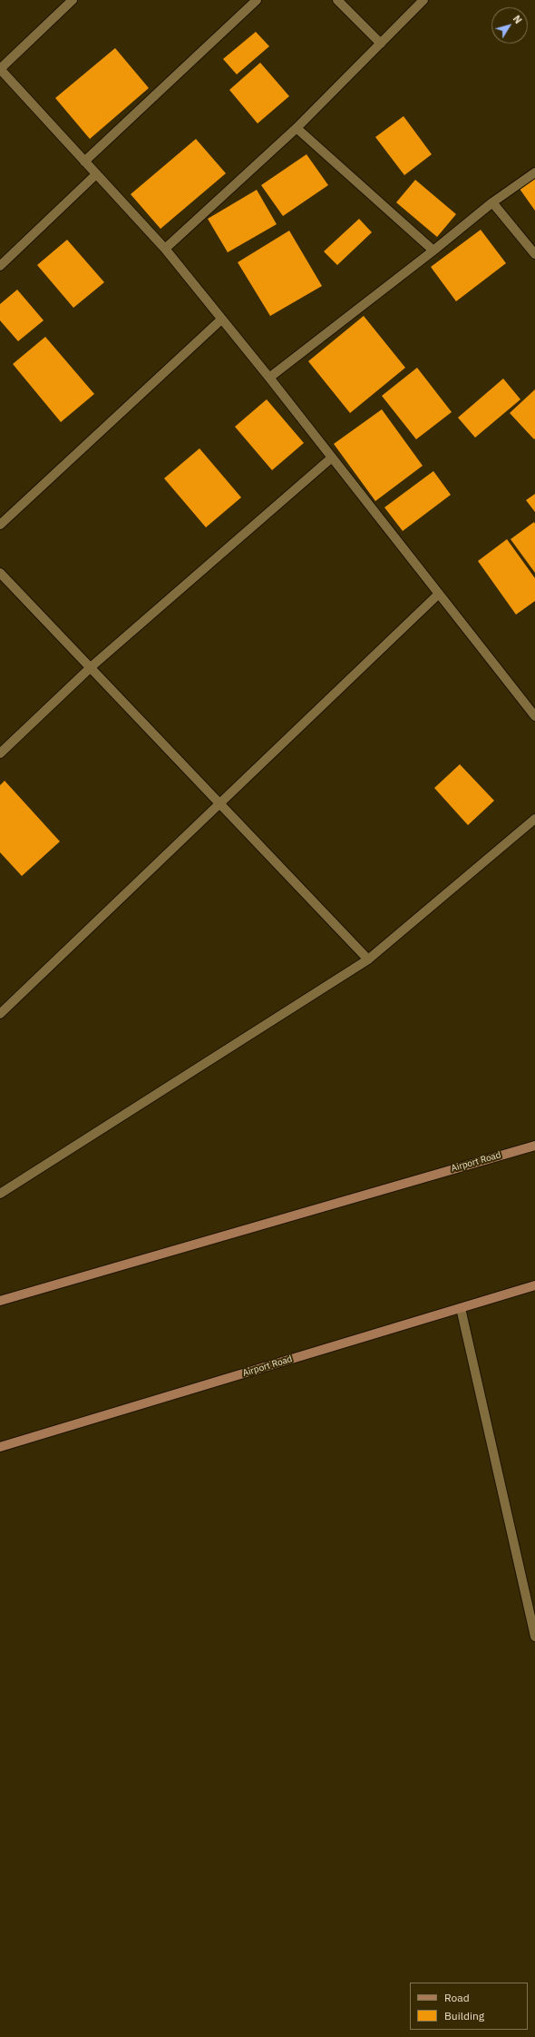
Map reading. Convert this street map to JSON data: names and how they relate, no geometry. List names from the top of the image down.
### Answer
{
  "streets": {
    "main road": ["Airport Road"]
  },
  "legend": ["Road", "Building"],
  "north": "top right"
}
